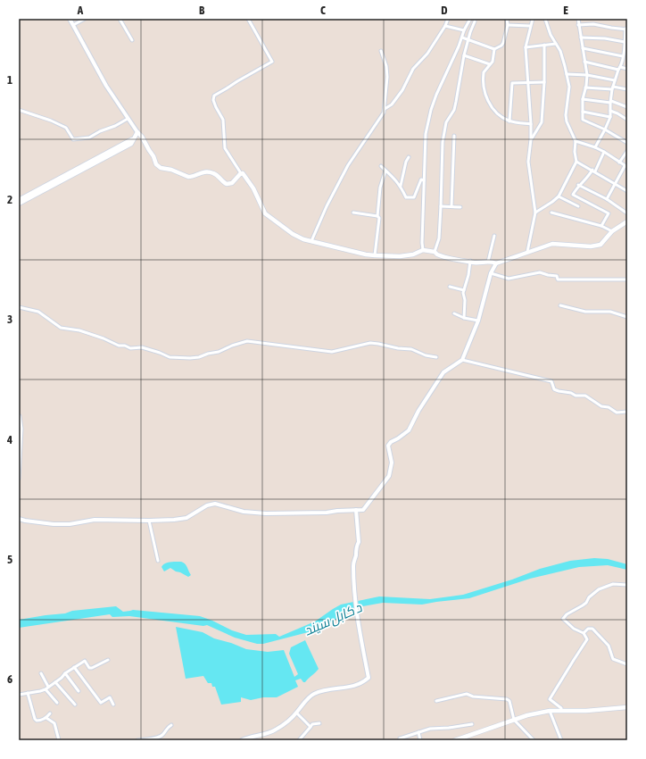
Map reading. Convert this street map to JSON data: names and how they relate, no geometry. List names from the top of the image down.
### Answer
{
  "water": ["د کابل سيند"],
  "grid": {
    "columns": [
      "A",
      "B",
      "C",
      "D",
      "E"
    ],
    "rows": [
      "1",
      "2",
      "3",
      "4",
      "5",
      "6"
    ]
  }
}
